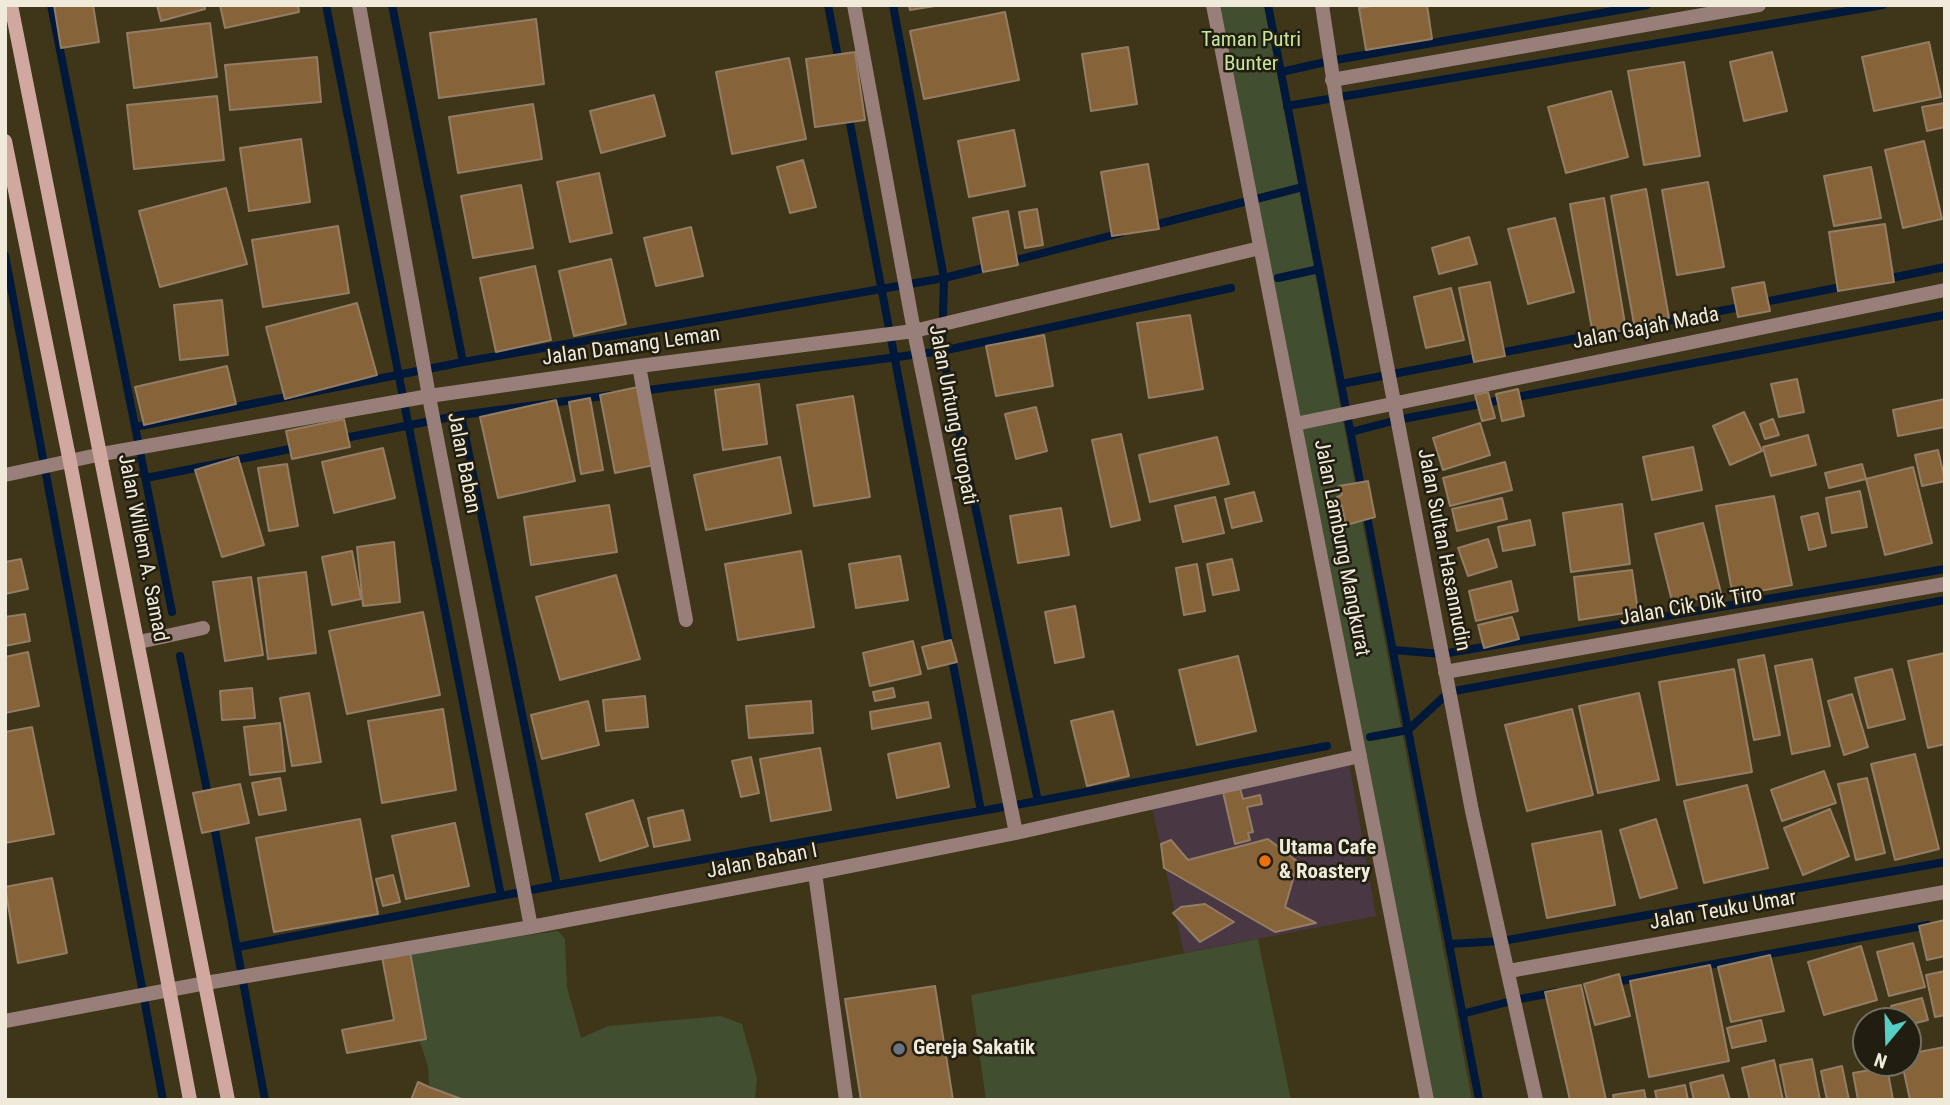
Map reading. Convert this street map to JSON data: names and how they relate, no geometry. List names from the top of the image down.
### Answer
{
  "streets": {
    "main road": ["Jalan Willem A. Samad"],
    "street": [
      "Jalan Gajah Mada",
      "Jalan Damang Leman",
      "Jalan Untung Suropati",
      "Jalan Baban",
      "Jalan Lambung Mangkurat",
      "Jalan Sultan Hasannudin",
      "Jalan Cik Dik Tiro",
      "Jalan Baban I",
      "Jalan Teuku Umar"
    ]
  },
  "crossings": [
    ["Jalan Gajah Mada", "Jalan Lambung Mangkurat"],
    ["Jalan Gajah Mada", "Jalan Sultan Hasannudin"],
    ["Jalan Damang Leman", "Jalan Untung Suropati"],
    ["Jalan Damang Leman", "Jalan Baban"],
    ["Jalan Damang Leman", "Jalan Willem A. Samad"],
    ["Jalan Damang Leman", "Jalan Lambung Mangkurat"],
    ["Jalan Untung Suropati", "Jalan Baban I"],
    ["Jalan Baban", "Jalan Baban I"],
    ["Jalan Willem A. Samad", "Jalan Baban I"],
    ["Jalan Lambung Mangkurat", "Jalan Baban I"],
    ["Jalan Sultan Hasannudin", "Jalan Cik Dik Tiro"],
    ["Jalan Sultan Hasannudin", "Jalan Teuku Umar"]
  ],
  "parks": ["Taman Putri Bunter"],
  "places": ["Utama Cafe & Roastery", "Gereja Sakatik"],
  "north": "bottom"
}
